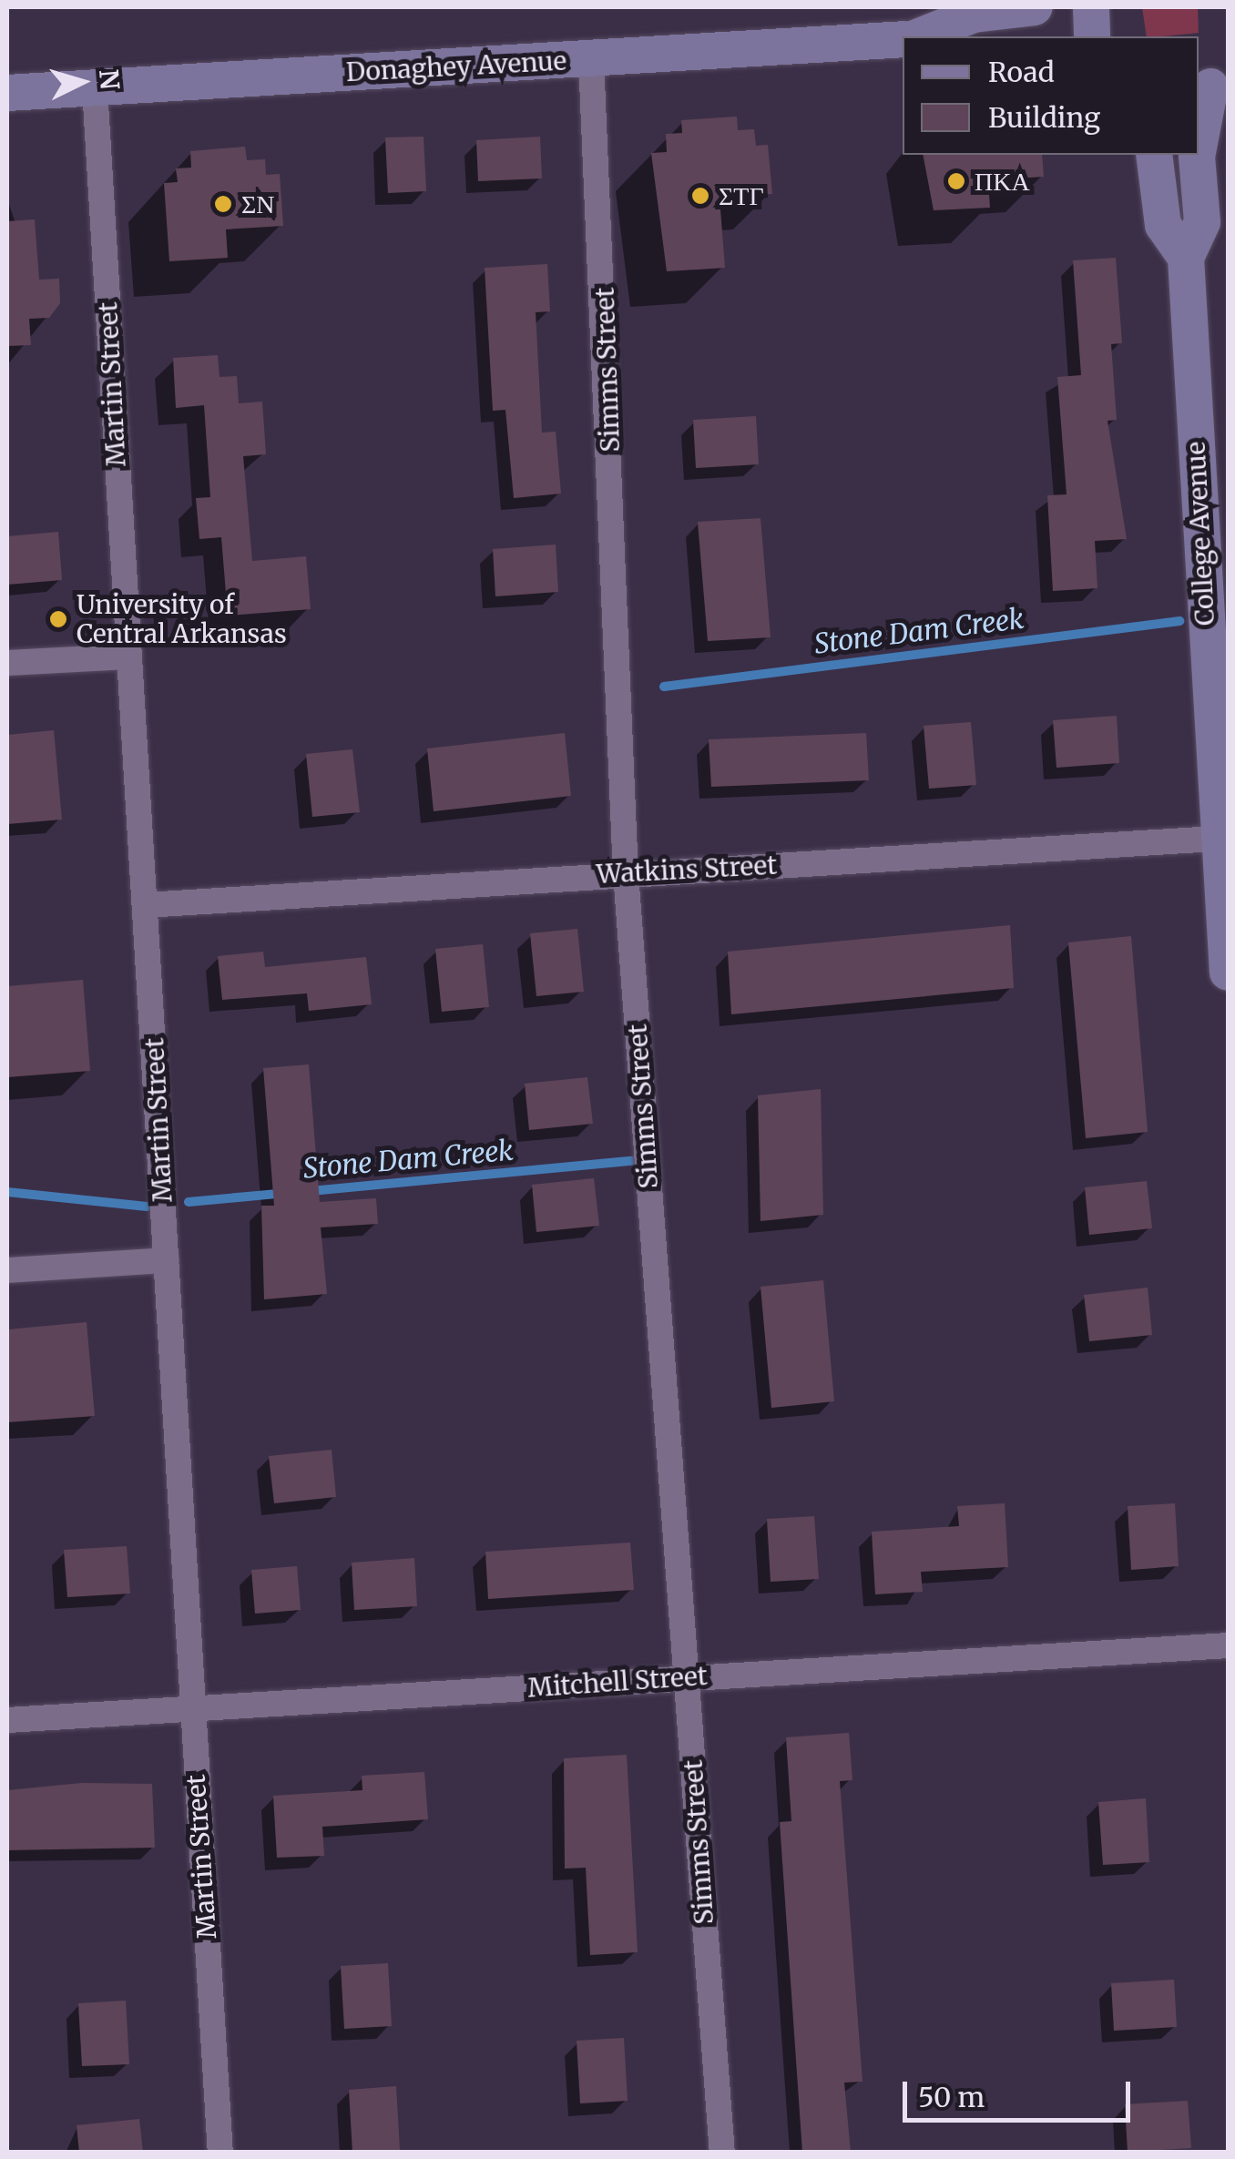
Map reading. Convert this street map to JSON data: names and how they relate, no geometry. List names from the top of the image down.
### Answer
{
  "streets": {
    "street": [
      "Donaghey Avenue",
      "Simms Street",
      "Martin Street",
      "College Avenue",
      "Watkins Street",
      "Mitchell Street"
    ]
  },
  "crossings": [
    ["Donaghey Avenue", "Simms Street"],
    ["Donaghey Avenue", "Martin Street"],
    ["Simms Street", "Watkins Street"],
    ["Simms Street", "Mitchell Street"],
    ["Martin Street", "Watkins Street"],
    ["Martin Street", "Mitchell Street"],
    ["College Avenue", "Watkins Street"]
  ],
  "water": ["Stone Dam Creek"],
  "places": [
    "ΠΚΑ",
    "ΣΤΓ",
    "ΣΝ",
    "University of Central Arkansas"
  ],
  "legend": ["Road", "Building"],
  "scale_bar": "50 m",
  "north": "right"
}
